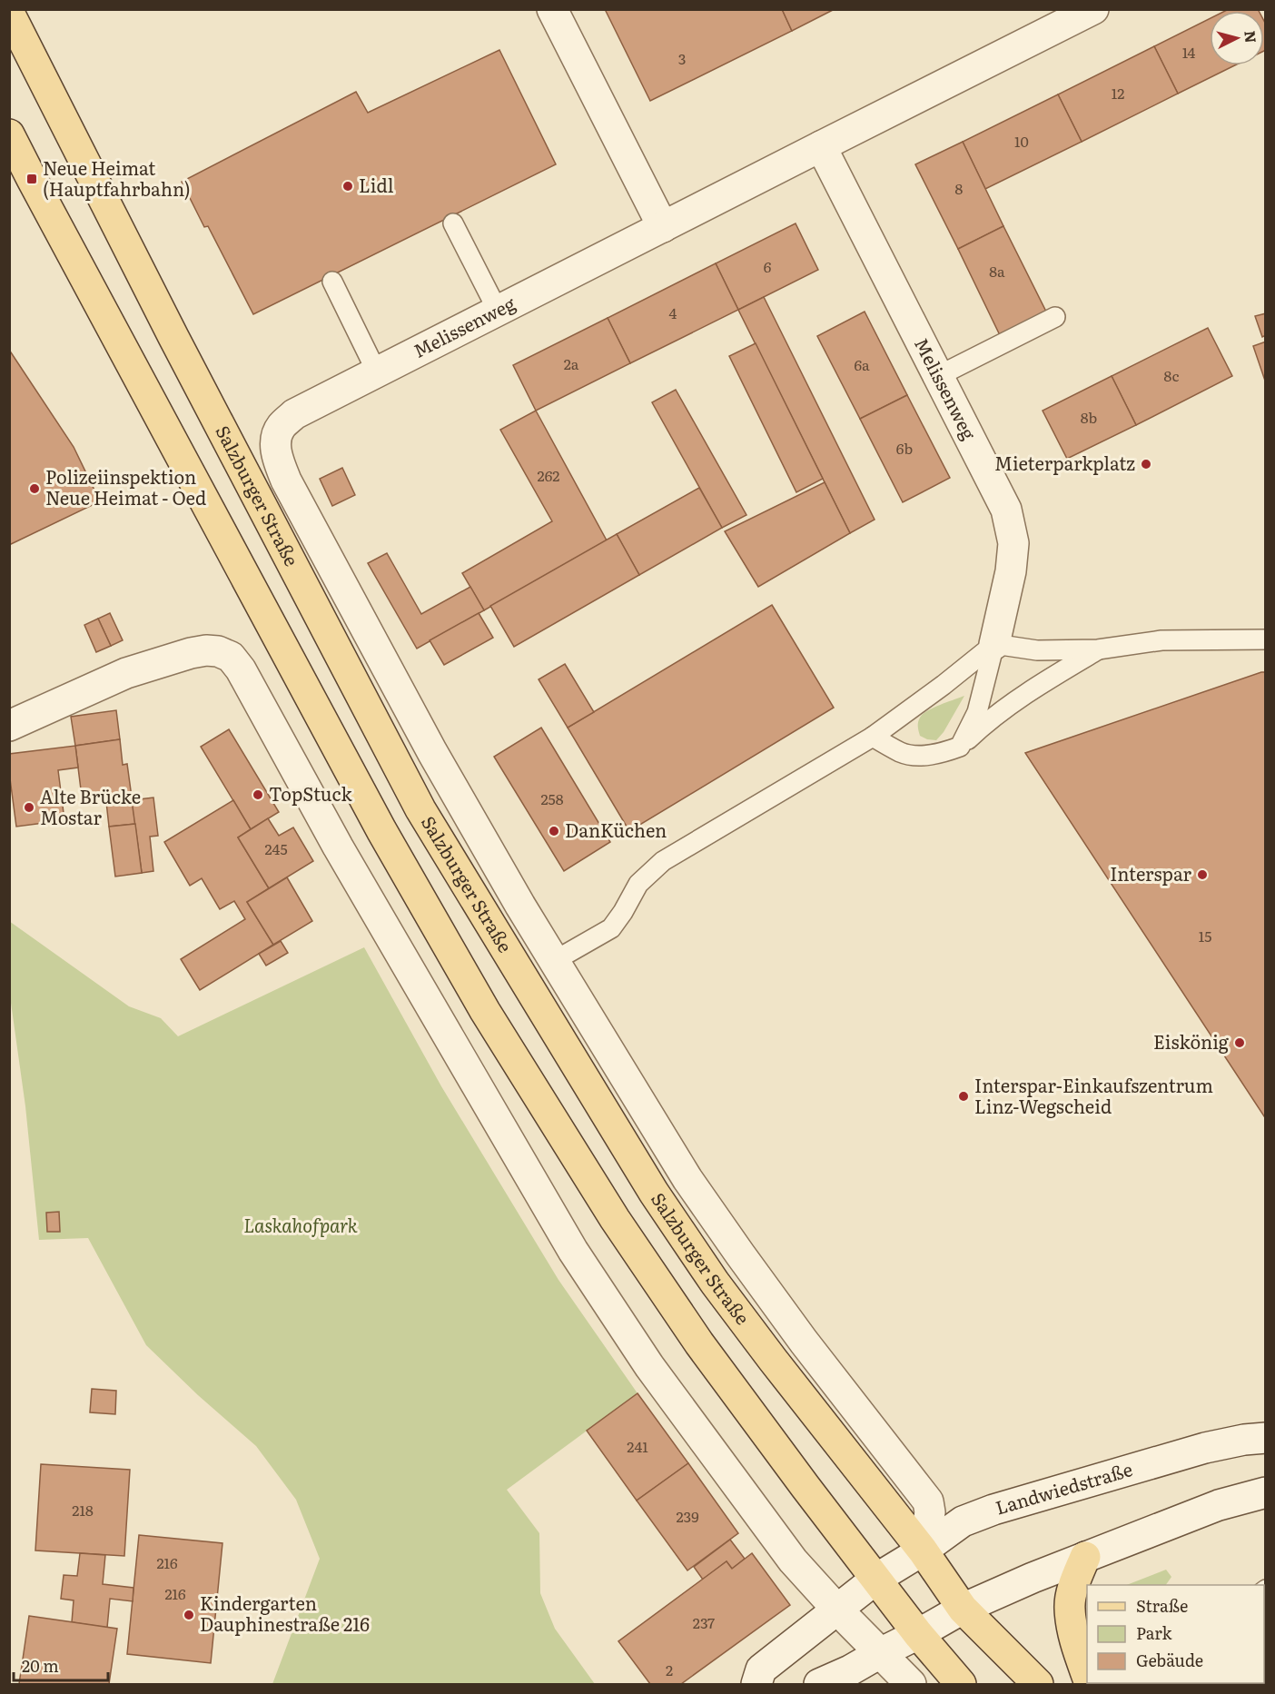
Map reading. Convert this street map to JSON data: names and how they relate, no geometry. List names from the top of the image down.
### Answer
{
  "streets": {
    "main road": ["Salzburger Straße"],
    "street": ["Melissenweg", "Landwiedstraße"]
  },
  "crossings": [
    ["Salzburger Straße", "Landwiedstraße"]
  ],
  "parks": ["Laskahofpark"],
  "places": {
    "transit": ["Neue Heimat (Hauptfahrbahn)"],
    "other": [
      "Lidl",
      "Mieterparkplatz",
      "Polizeiinspektion Neue Heimat - Oed",
      "TopStuck",
      "Alte Brücke Mostar",
      "DanKüchen",
      "Interspar",
      "Eiskönig",
      "Interspar-Einkaufszentrum Linz-Wegscheid",
      "Kindergarten Dauphinestraße 216"
    ]
  },
  "house_numbers": [
    "14",
    "3",
    "12",
    "10",
    "8",
    "6",
    "8a",
    "4",
    "2a",
    "6a",
    "8c",
    "8b",
    "6b",
    "262",
    "258",
    "245",
    "15",
    "241",
    "218",
    "239",
    "216",
    "216",
    "237",
    "2"
  ],
  "legend": ["Straße", "Park", "Gebäude"],
  "scale_bar": "20 m",
  "north": "right"
}
